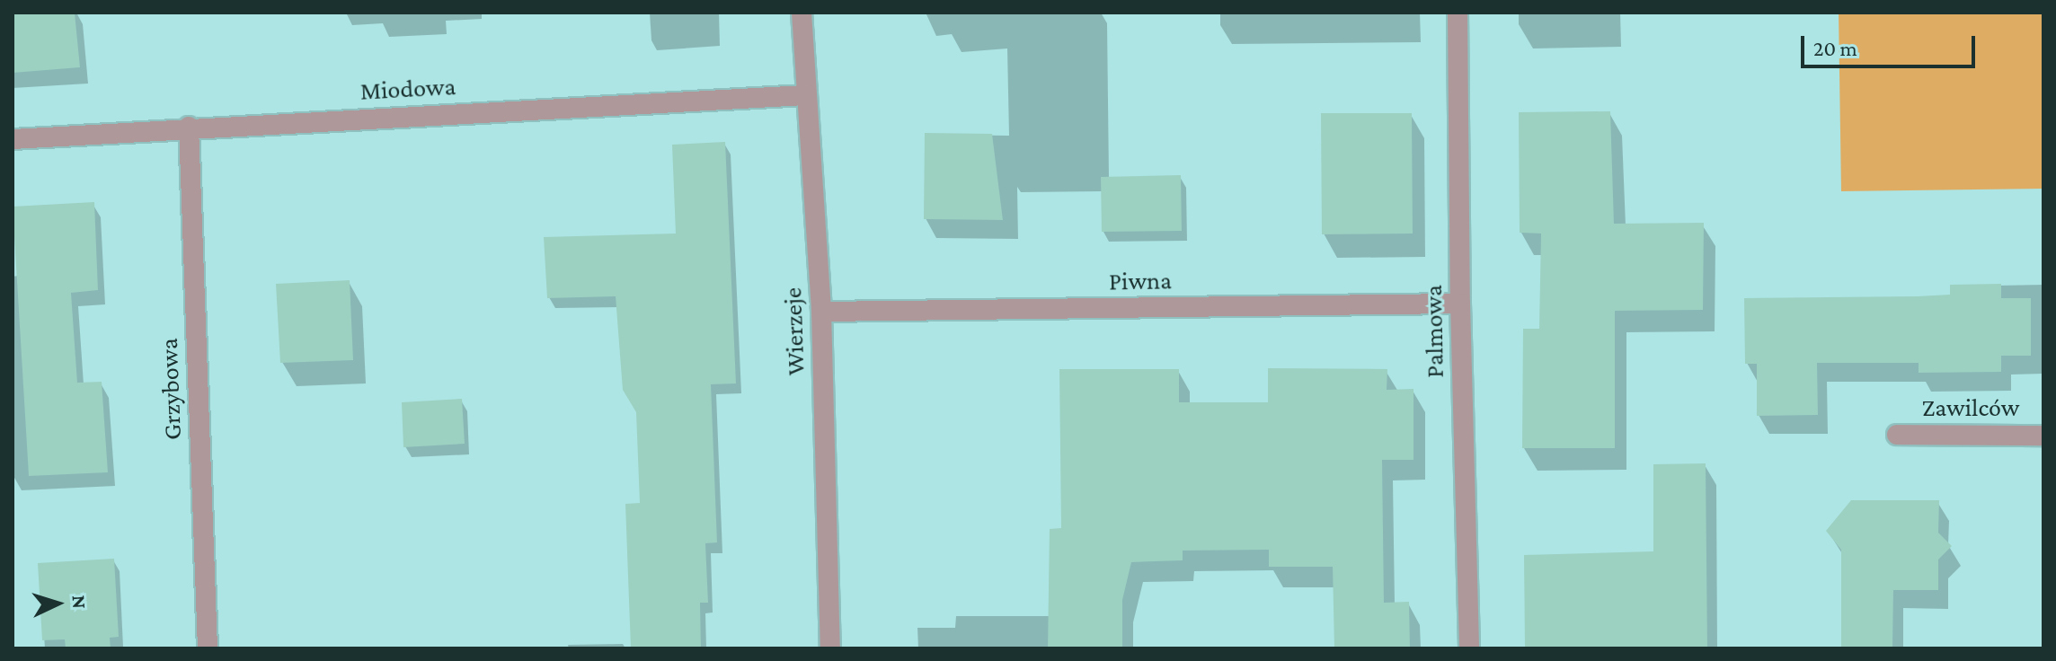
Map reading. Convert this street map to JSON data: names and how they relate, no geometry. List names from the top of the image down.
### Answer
{
  "streets": {
    "street": [
      "Miodowa",
      "Piwna",
      "Wierzeje",
      "Palmowa",
      "Grzybowa",
      "Zawilców"
    ]
  },
  "crossings": [
    ["Miodowa", "Wierzeje"],
    ["Miodowa", "Grzybowa"],
    ["Piwna", "Wierzeje"],
    ["Piwna", "Palmowa"]
  ],
  "scale_bar": "20 m",
  "north": "right"
}
